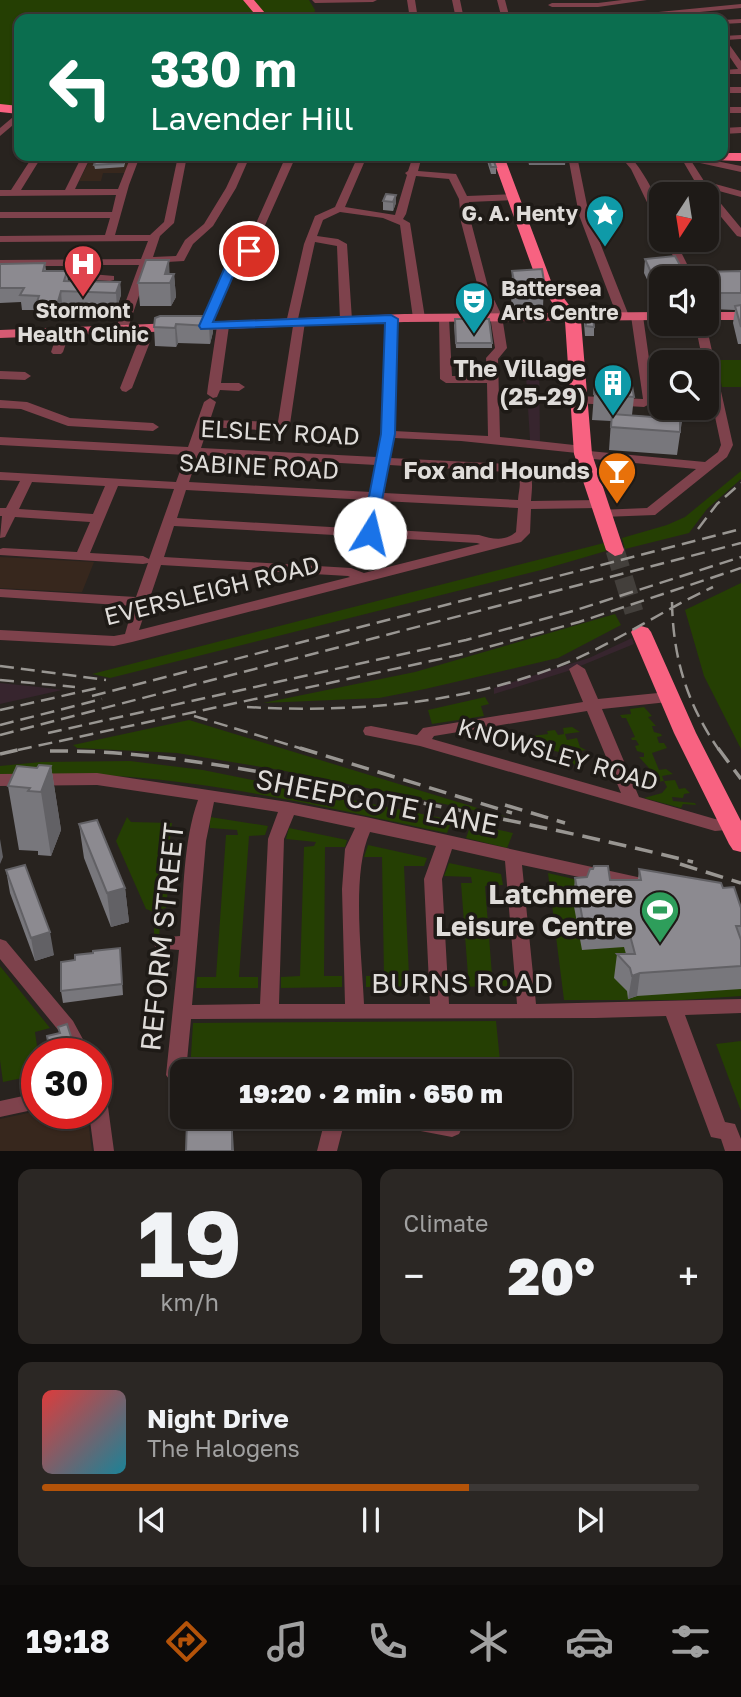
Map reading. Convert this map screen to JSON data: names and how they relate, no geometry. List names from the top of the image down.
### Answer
{
  "streets": {
    "street": [
      "ELSLEY ROAD",
      "SABINE ROAD",
      "EVERSLEIGH ROAD",
      "KNOWSLEY ROAD",
      "SHEEPCOTE LANE",
      "REFORM STREET",
      "BURNS ROAD"
    ]
  },
  "crossings": [
    ["ELSLEY ROAD", "SABINE ROAD"],
    ["ELSLEY ROAD", "EVERSLEIGH ROAD"],
    ["SABINE ROAD", "EVERSLEIGH ROAD"],
    ["SHEEPCOTE LANE", "REFORM STREET"],
    ["REFORM STREET", "BURNS ROAD"]
  ],
  "places": {
    "place": ["G. A. Henty"],
    "hospital": ["Stormont Health Clinic"],
    "theatre": ["Battersea Arts Centre"],
    "building": ["The Village (25-29)"],
    "bar": ["Fox and Hounds"],
    "sports": ["Latchmere Leisure Centre"]
  },
  "north": "bottom",
  "page": {
    "turn": ["330 m", "Lavender Hill"],
    "limit": "30",
    "trip": "19:20 · 2 min · 650 m",
    "tile": [
      ["19", "km/h"],
      "Climate"
    ],
    "heat": ["−", "20°", "+"],
    "song": ["Night Drive", "The Halogens"],
    "tabs": "19:18"
  }
}
